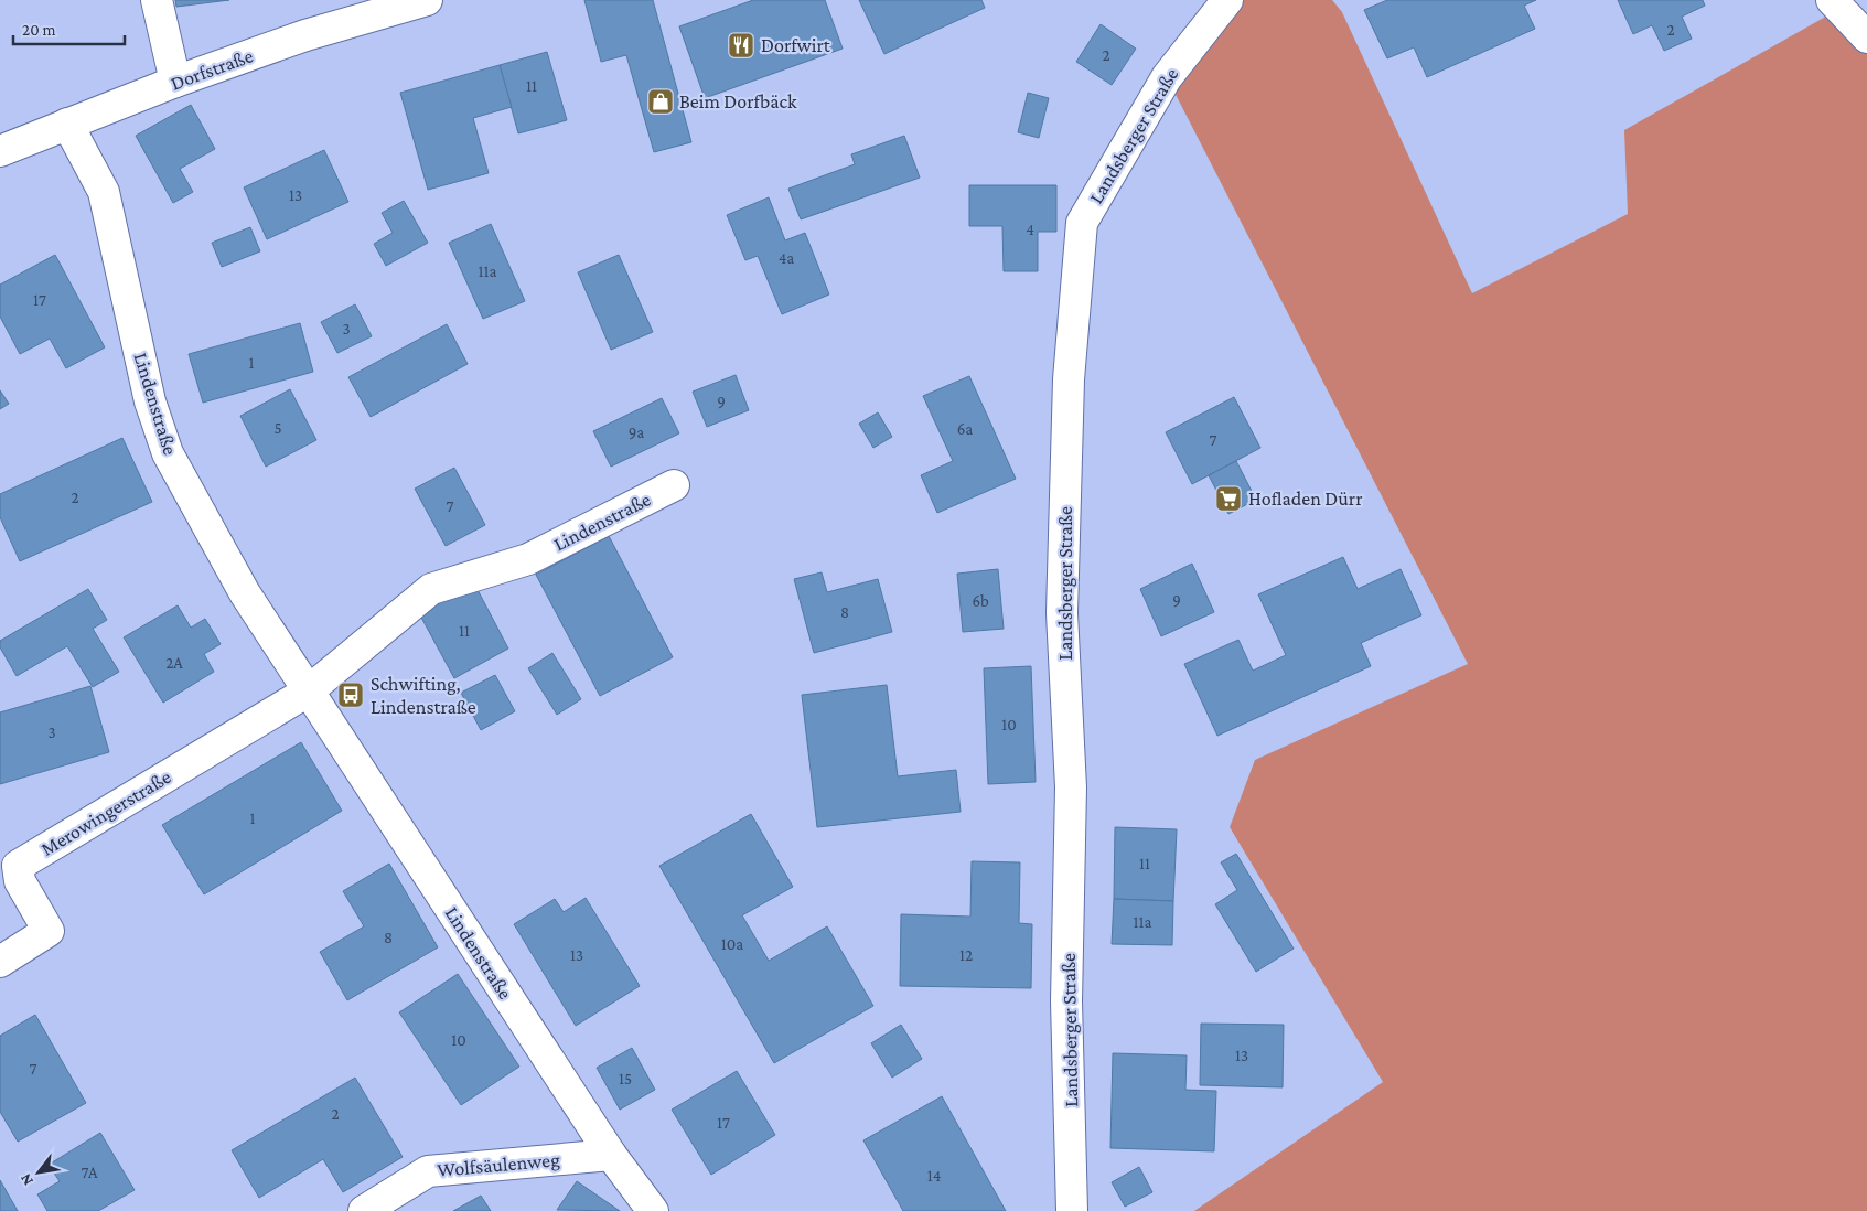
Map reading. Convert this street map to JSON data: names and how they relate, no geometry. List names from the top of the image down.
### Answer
{
  "streets": {
    "street": [
      "Dorfstraße",
      "Landsberger Straße",
      "Lindenstraße",
      "Merowingerstraße",
      "Wolfsäulenweg"
    ]
  },
  "crossings": [
    ["Dorfstraße", "Lindenstraße"],
    ["Lindenstraße", "Merowingerstraße"],
    ["Lindenstraße", "Wolfsäulenweg"]
  ],
  "places": {
    "restaurant": ["Dorfwirt"],
    "shop": ["Beim Dorfbäck"],
    "supermarket": ["Hofladen Dürr"],
    "bus stop": ["Schwifting, Lindenstraße"]
  },
  "house_numbers": [
    "2",
    "2",
    "11",
    "13",
    "4",
    "4a",
    "11a",
    "17",
    "3",
    "1",
    "9",
    "5",
    "6a",
    "9a",
    "7",
    "2",
    "7",
    "9",
    "6b",
    "8",
    "11",
    "2A",
    "10",
    "3",
    "1",
    "11",
    "11a",
    "8",
    "10a",
    "13",
    "12",
    "10",
    "13",
    "7",
    "15",
    "2",
    "17",
    "7A",
    "14"
  ],
  "scale_bar": "20 m",
  "north": "bottom left"
}
